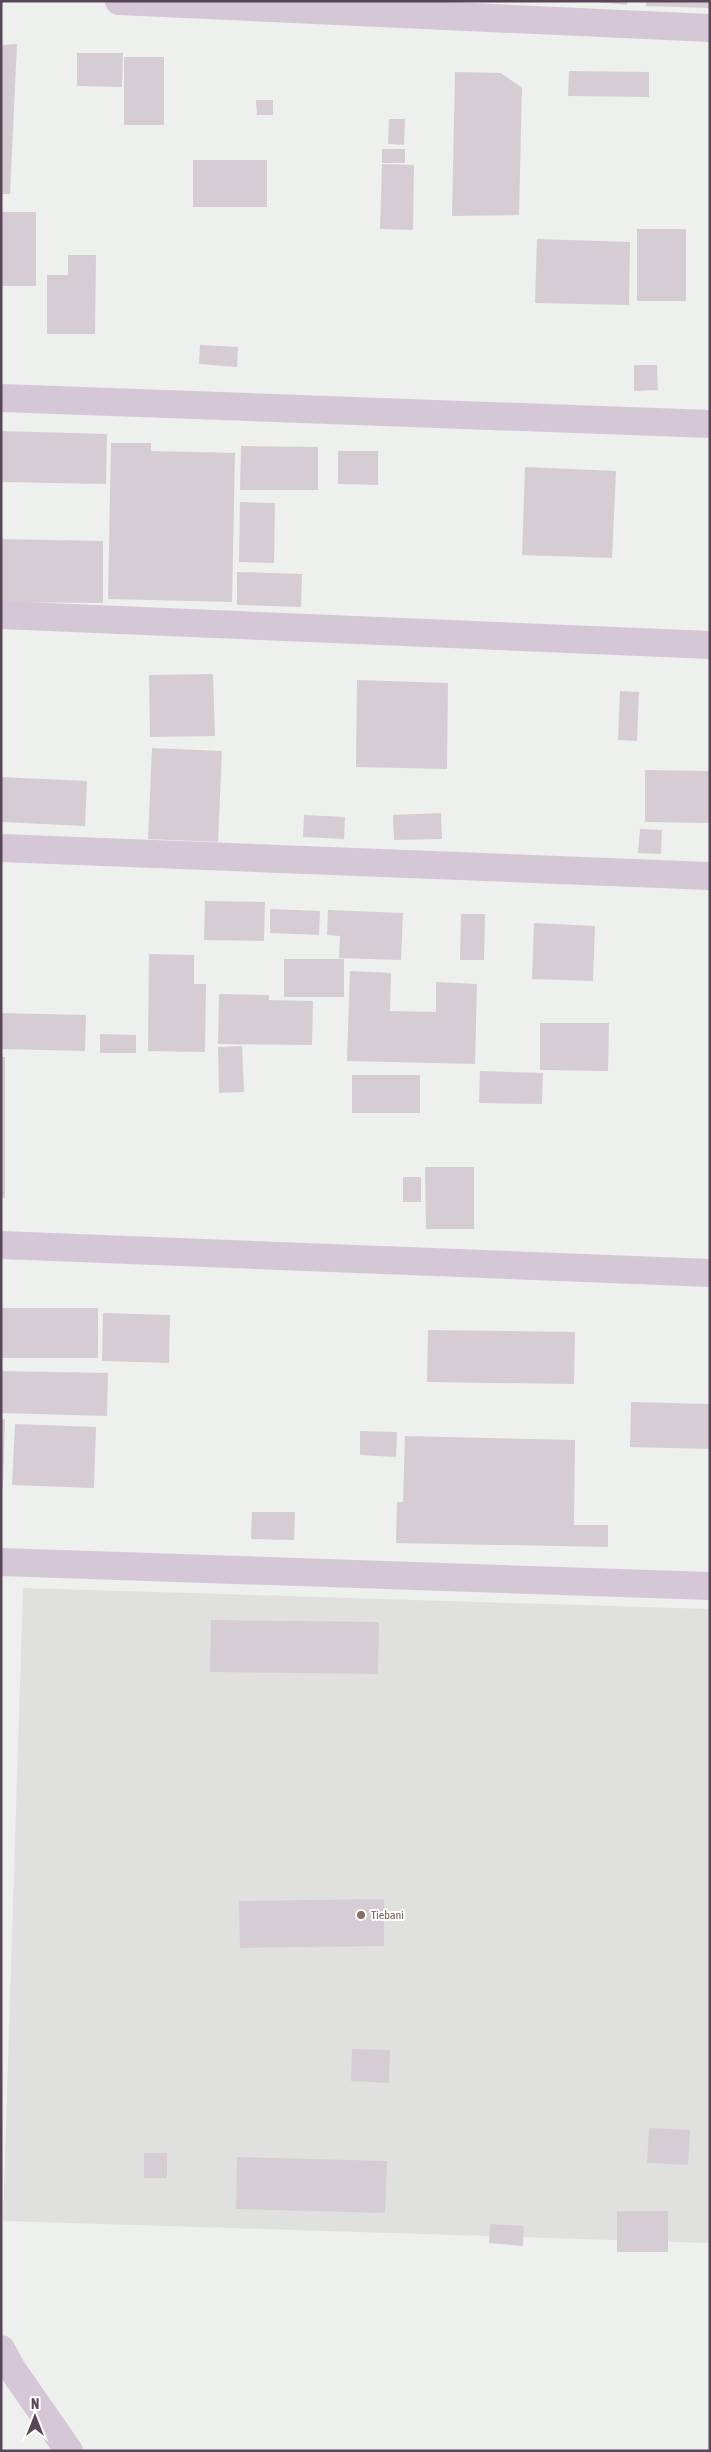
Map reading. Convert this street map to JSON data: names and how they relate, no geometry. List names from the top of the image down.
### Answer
{
  "places": ["Tiebani"],
  "north": "top"
}
